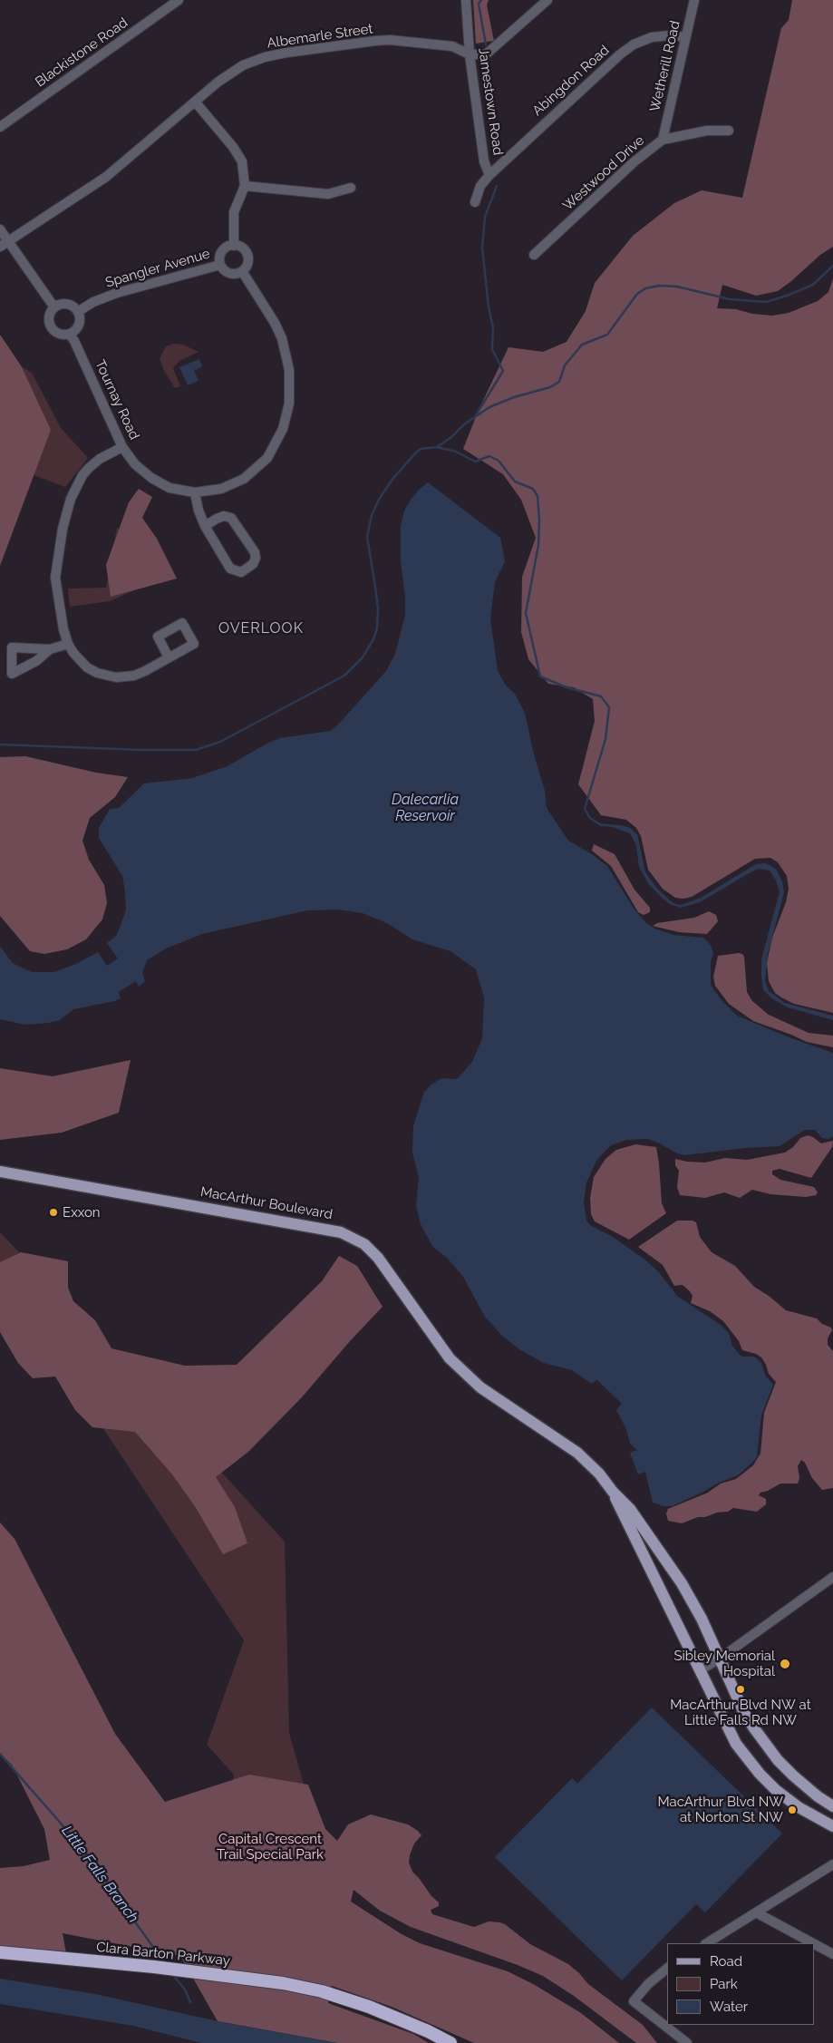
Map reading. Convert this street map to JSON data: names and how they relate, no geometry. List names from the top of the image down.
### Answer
{
  "streets": {
    "highway": ["Clara Barton Parkway"],
    "main road": ["MacArthur Boulevard"],
    "street": [
      "Albemarle Street",
      "Blackistone Road",
      "Wetherill Road",
      "Abingdon Road",
      "Jamestown Road",
      "Westwood Drive",
      "Spangler Avenue",
      "Tournay Road"
    ]
  },
  "crossings": [
    ["Albemarle Street", "Jamestown Road"],
    ["Wetherill Road", "Abingdon Road"],
    ["Wetherill Road", "Westwood Drive"],
    ["Abingdon Road", "Jamestown Road"],
    ["Spangler Avenue", "Tournay Road"]
  ],
  "districts": ["OVERLOOK"],
  "water": ["Dalecarlia Reservoir", "Little Falls Branch"],
  "parks": ["Capital Crescent Trail Special Park"],
  "places": [
    "Exxon",
    "Sibley Memorial Hospital",
    "MacArthur Blvd NW at Little Falls Rd NW",
    "MacArthur Blvd NW at Norton St NW"
  ],
  "legend": ["Road", "Park", "Water"]
}
